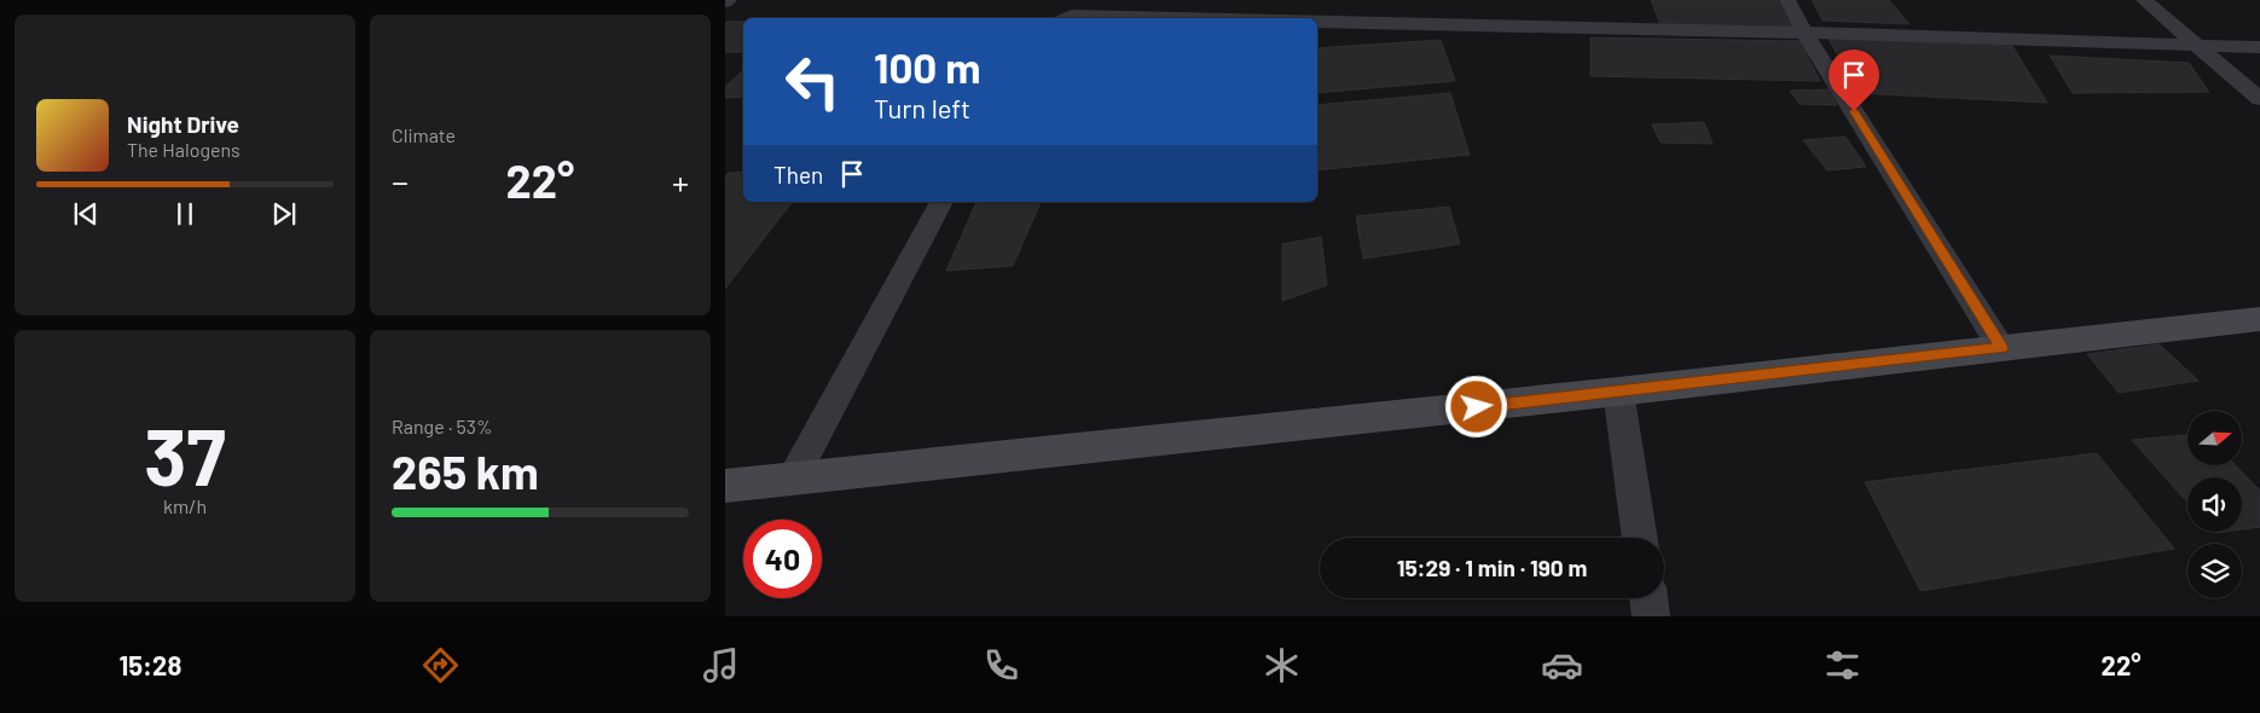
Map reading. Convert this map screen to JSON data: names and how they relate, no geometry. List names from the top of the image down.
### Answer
{
  "north": "right",
  "page": {
    "tile": [
      "Climate",
      ["37", "km/h"],
      ["Range · 53%", "265 km"]
    ],
    "turn": ["100 m", "Turn left"],
    "song": ["Night Drive", "The Halogens"],
    "then": "Then",
    "heat": ["−", "22°", "+"],
    "limit": "40",
    "trip": "15:29 · 1 min · 190 m",
    "tabs": ["15:28", "22°"]
  }
}
